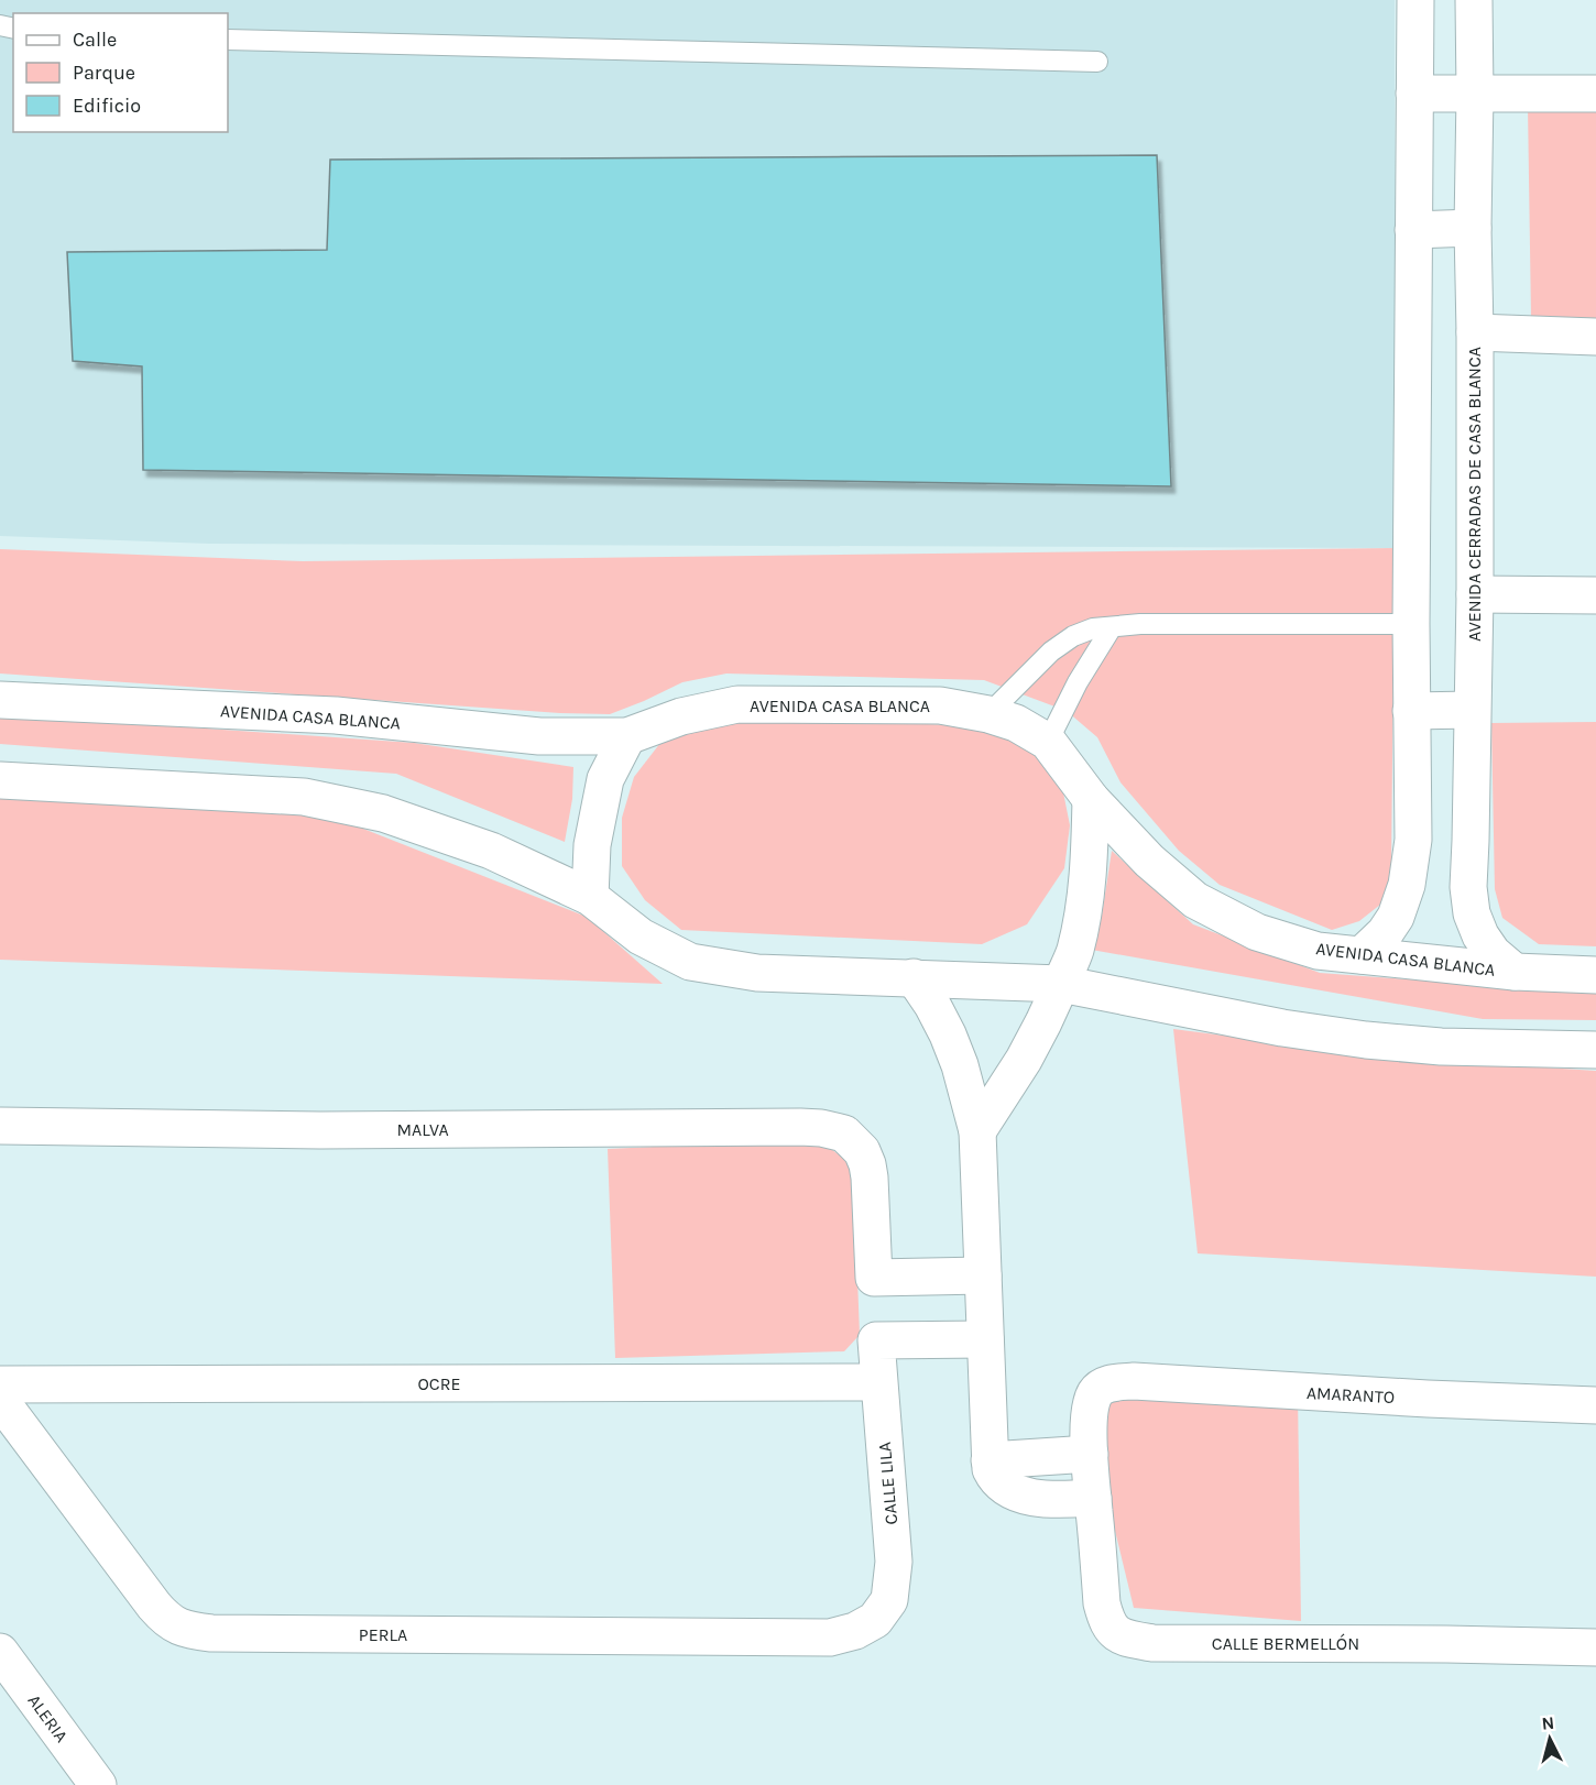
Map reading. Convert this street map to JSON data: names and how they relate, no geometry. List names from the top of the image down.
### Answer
{
  "streets": {
    "street": [
      "AVENIDA CERRADAS DE CASA BLANCA",
      "AVENIDA CASA BLANCA",
      "MALVA",
      "OCRE",
      "AMARANTO",
      "CALLE LILA",
      "PERLA",
      "CALLE BERMELLÓN",
      "ALERIA"
    ]
  },
  "crossings": [
    ["AVENIDA CERRADAS DE CASA BLANCA", "AVENIDA CASA BLANCA"],
    ["OCRE", "CALLE LILA"],
    ["AMARANTO", "CALLE BERMELLÓN"],
    ["CALLE LILA", "PERLA"]
  ],
  "legend": ["Calle", "Parque", "Edificio"],
  "north": "top"
}
